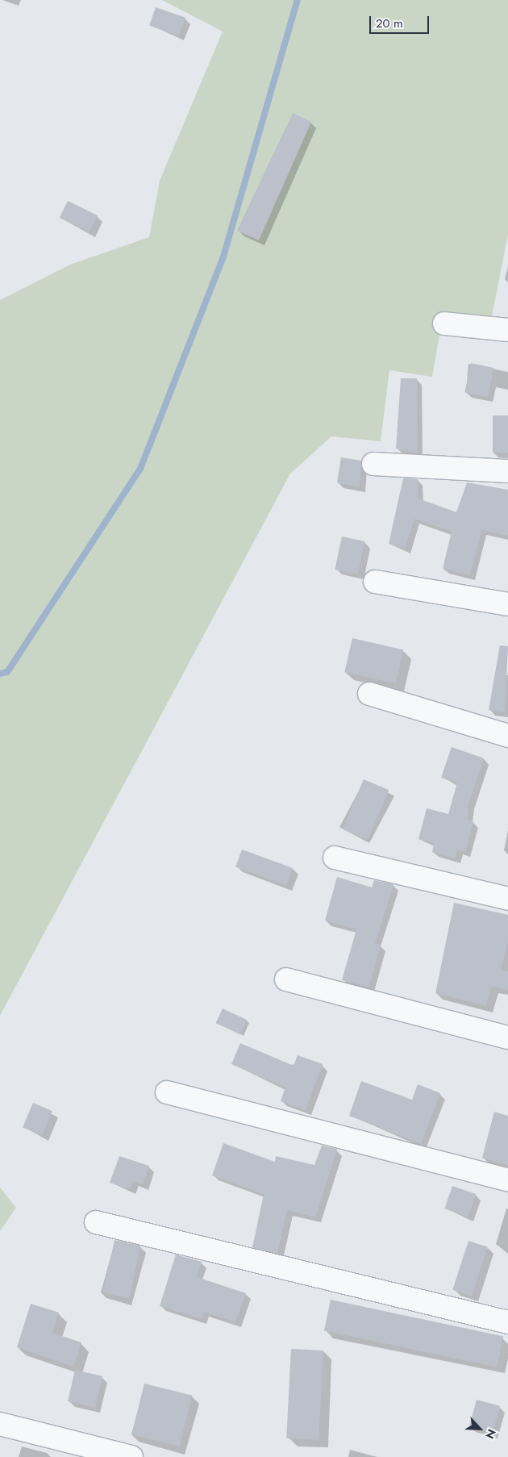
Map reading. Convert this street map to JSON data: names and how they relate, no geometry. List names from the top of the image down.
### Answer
{
  "scale_bar": "20 m",
  "north": "bottom right"
}
